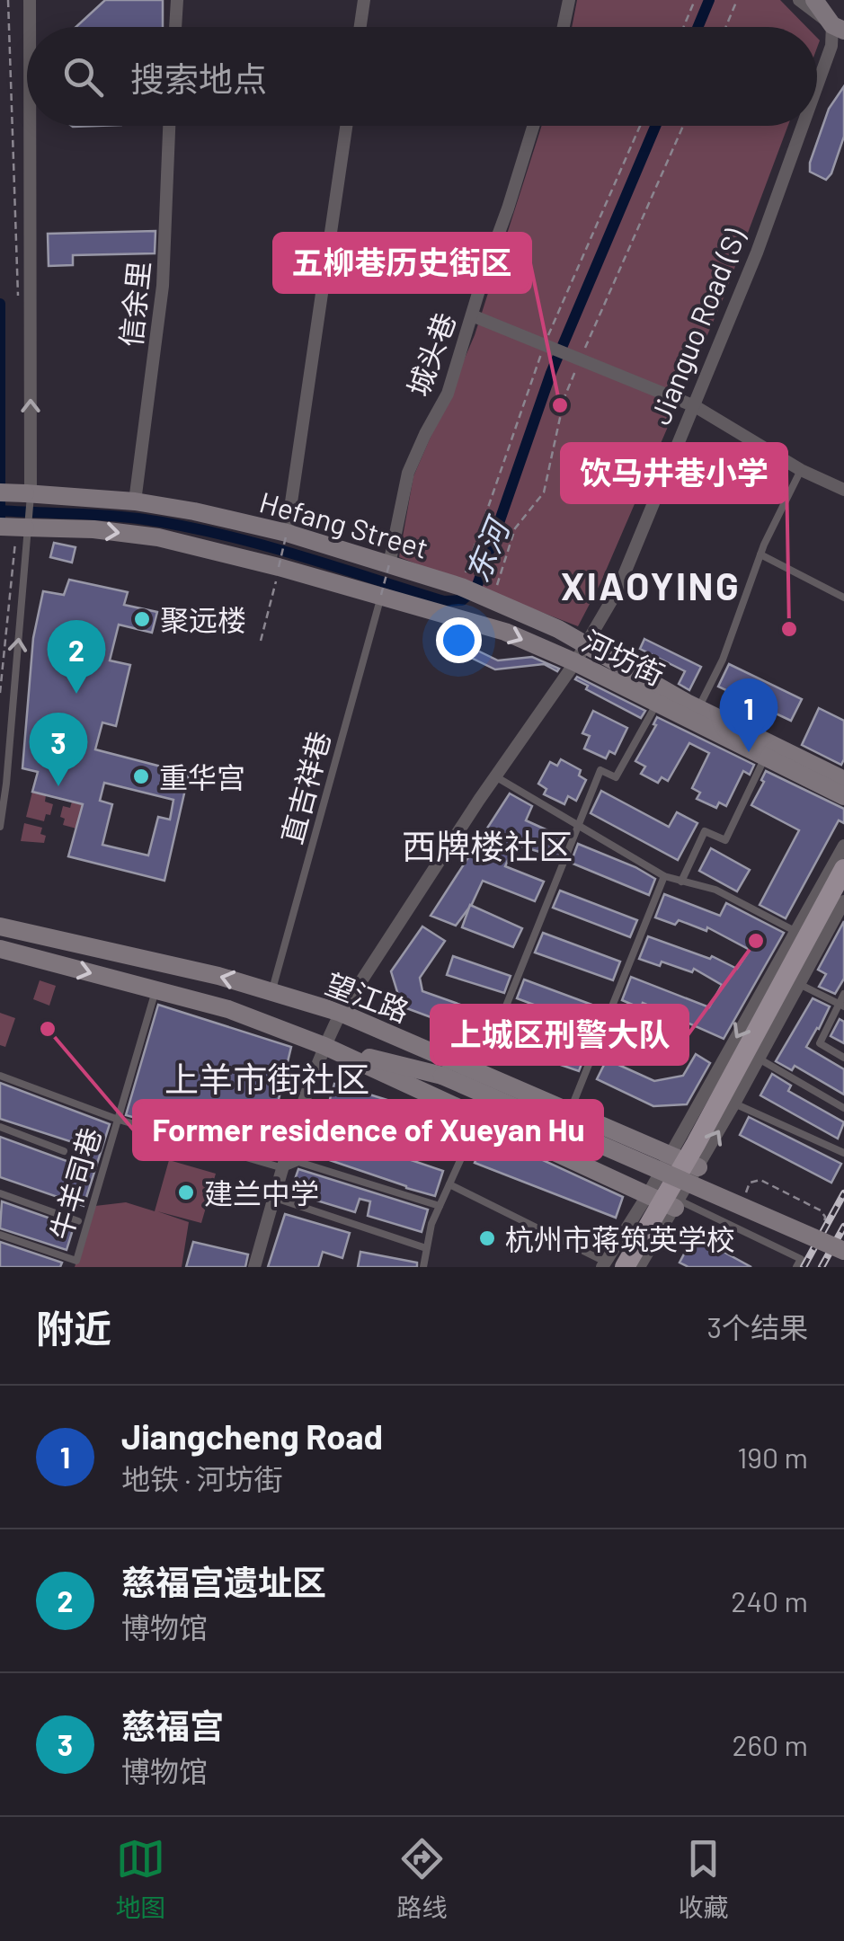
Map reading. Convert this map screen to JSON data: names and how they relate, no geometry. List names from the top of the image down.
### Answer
{
  "streets": {
    "street": [
      "信余里",
      "Jianguo Road (S)",
      "城头巷",
      "Hefang Street",
      "河坊街",
      "望江路"
    ],
    "lane": ["直吉祥巷", "牛羊司巷"]
  },
  "crossings": [
    ["信余里", "Hefang Street"],
    ["Jianguo Road (S)", "Hefang Street"],
    ["Jianguo Road (S)", "河坊街"],
    ["Jianguo Road (S)", "望江路"],
    ["城头巷", "Hefang Street"],
    ["河坊街", "直吉祥巷"],
    ["直吉祥巷", "望江路"]
  ],
  "one_way": ["河坊街"],
  "districts": ["XIAOYING", "西牌楼社区", "上羊市街社区"],
  "water": ["东河"],
  "places": [
    "五柳巷历史街区",
    "聚远楼",
    "饮马井巷小学",
    "重华宫",
    "上城区刑警大队",
    "Former residence of Xueyan Hu",
    "建兰中学",
    "杭州市蒋筑英学校"
  ],
  "page": {
    "search": "搜索地点",
    "pins": ["2", "1", "3"],
    "heading": ["附近", "3个结果"],
    "list": [
      {
        "mark": "1",
        "name": "Jiangcheng Road",
        "note": "地铁 · 河坊街",
        "value": "190 m"
      },
      {
        "mark": "2",
        "name": "慈福宫遗址区",
        "note": "博物馆",
        "value": "240 m"
      },
      {
        "mark": "3",
        "name": "慈福宫",
        "note": "博物馆",
        "value": "260 m"
      }
    ],
    "nav": ["地图", "路线", "收藏"]
  }
}
